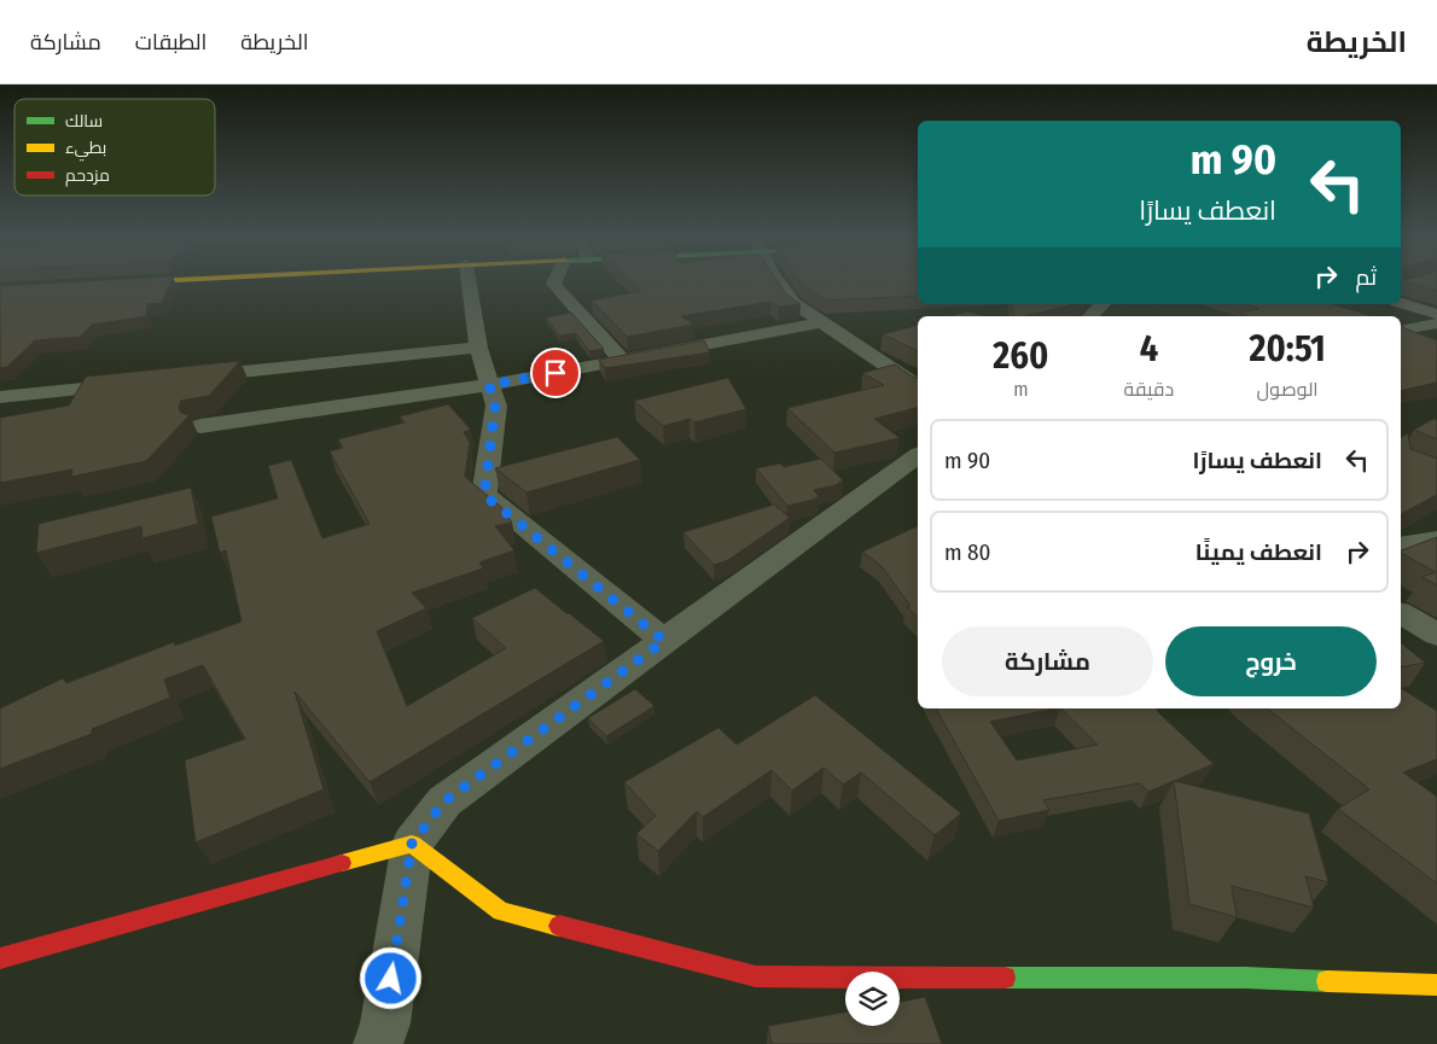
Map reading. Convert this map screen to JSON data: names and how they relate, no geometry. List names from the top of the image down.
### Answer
{
  "legend": ["سالك", "بطيء", "مزدحم"],
  "page": {
    "header": "الخريطة",
    "nav": ["الخريطة", "الطبقات", "مشاركة"],
    "turn": ["90 m", "انعطف يسارًا"],
    "then": "ثم",
    "eta": [
      "20:51",
      "الوصول",
      "4",
      "دقيقة",
      "260",
      "m"
    ],
    "list": [
      {
        "name": "انعطف يسارًا",
        "value": "90 m"
      },
      {
        "name": "انعطف يمينًا",
        "value": "80 m"
      }
    ],
    "buttons": ["خروج", "مشاركة"]
  }
}
